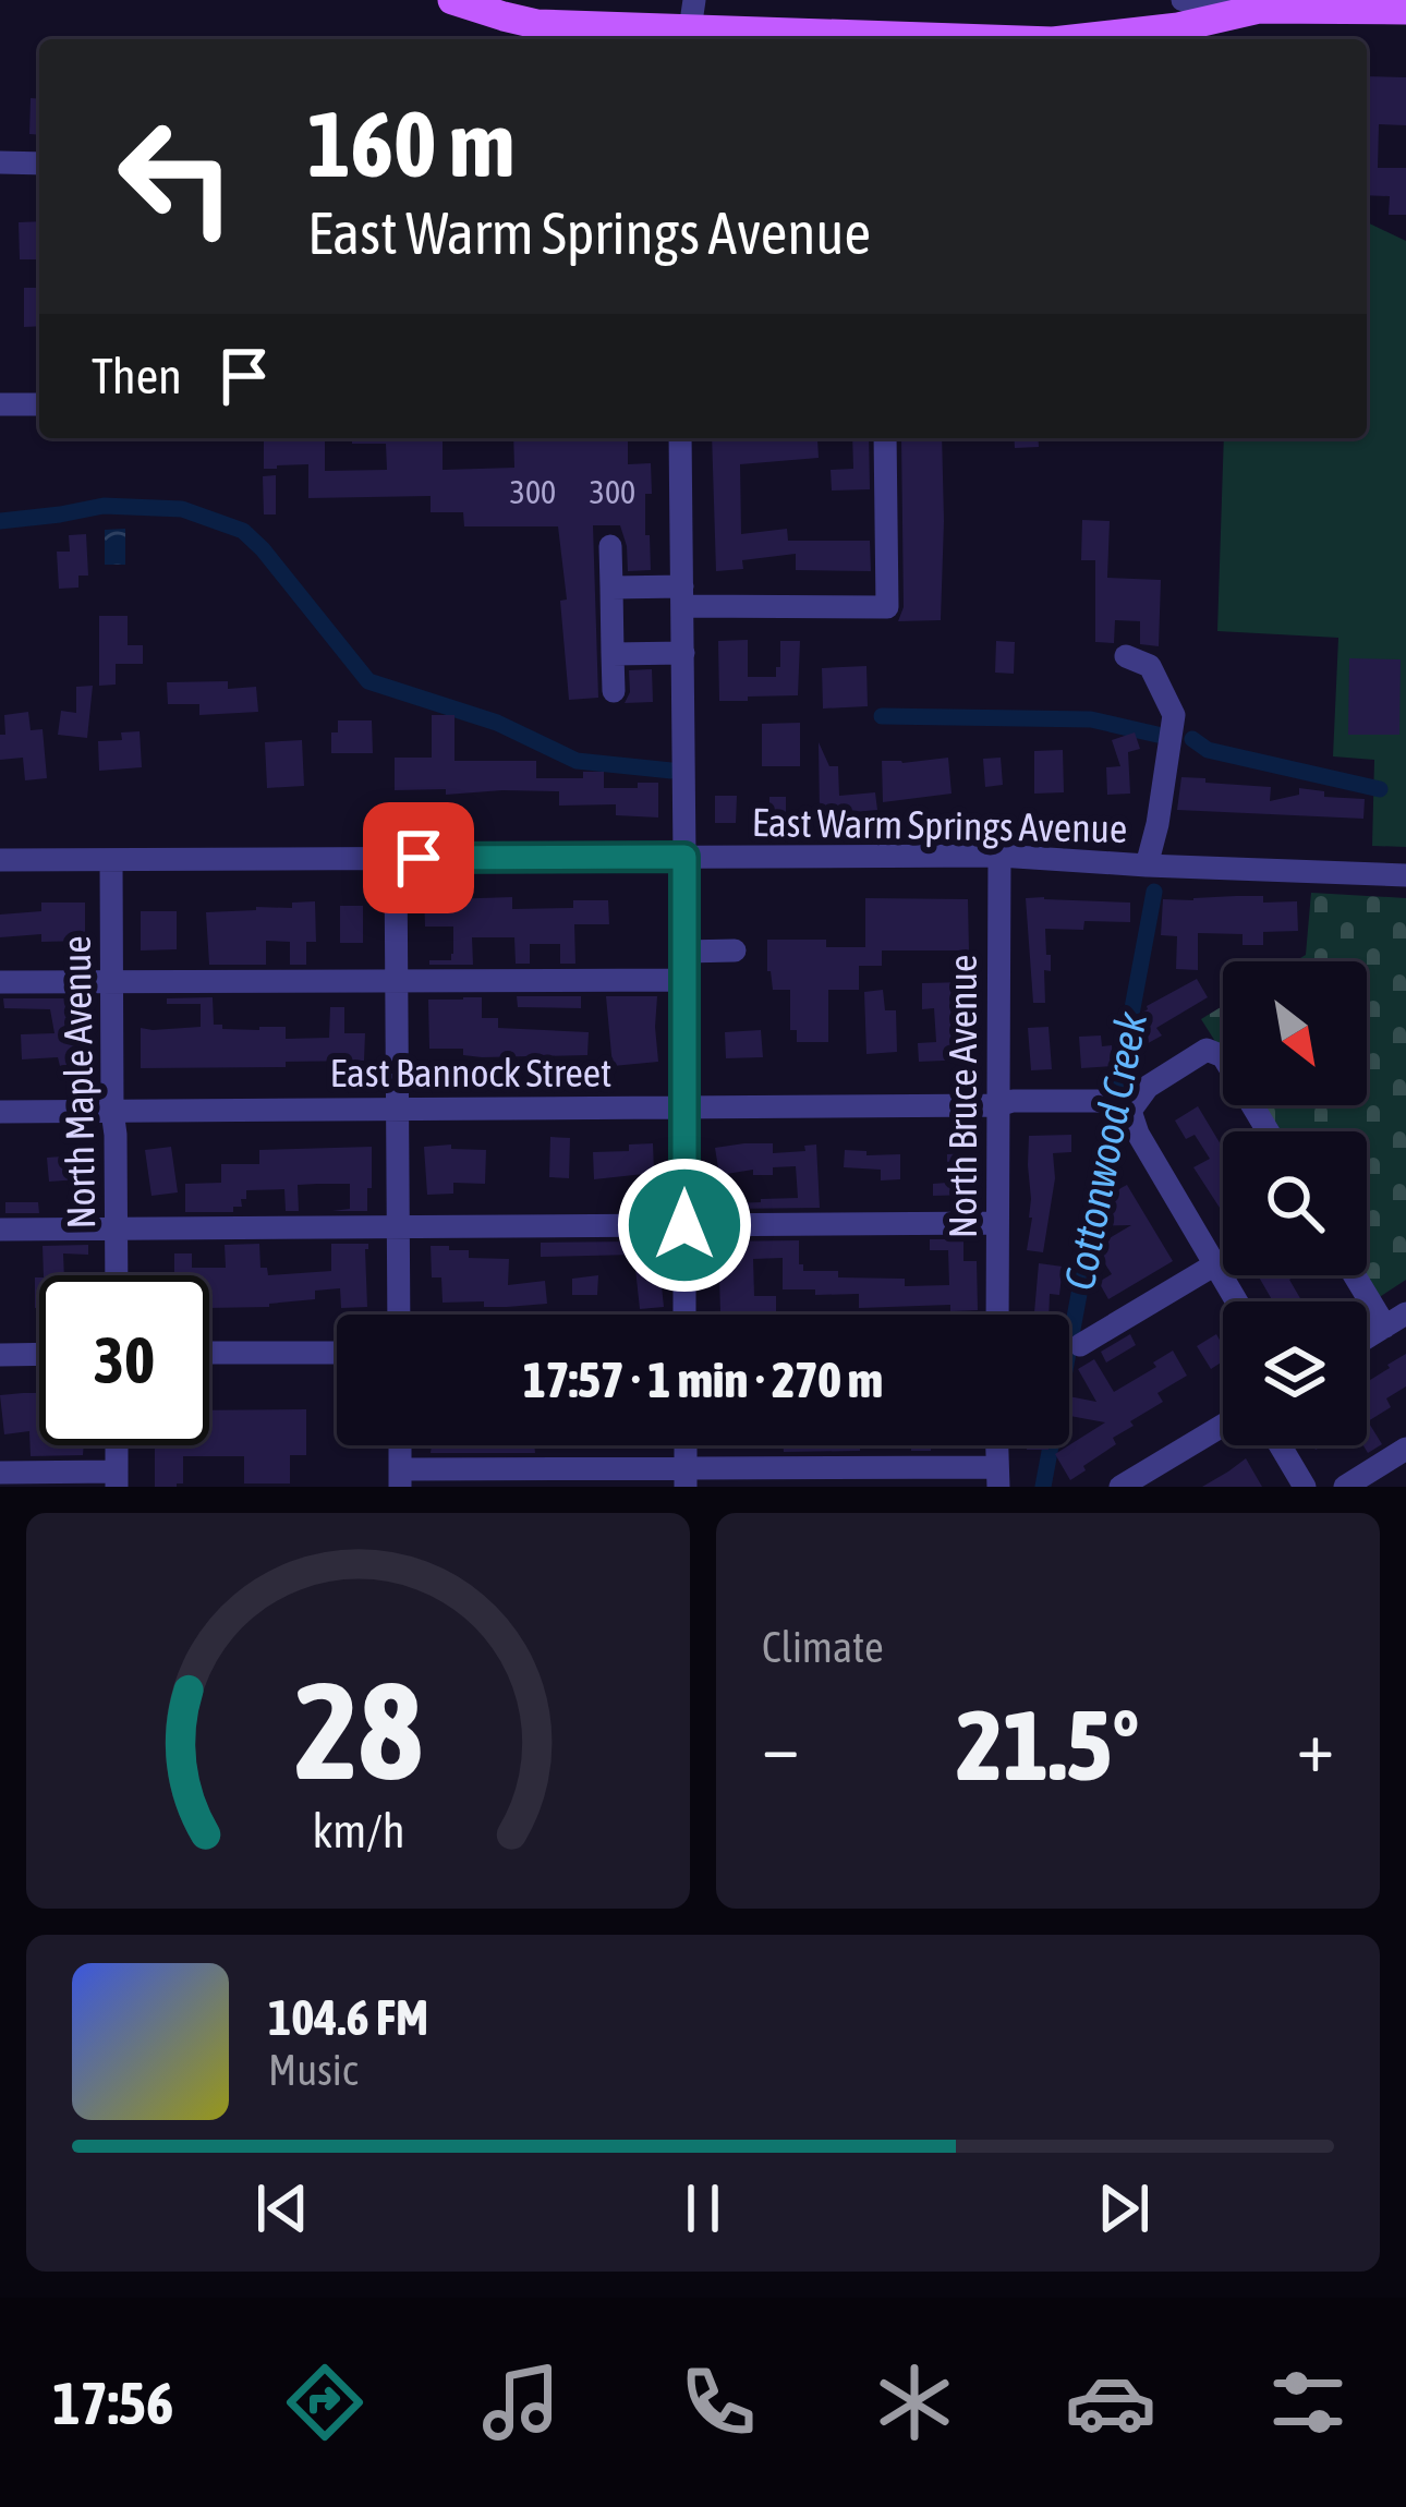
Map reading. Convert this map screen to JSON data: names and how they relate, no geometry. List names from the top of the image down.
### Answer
{
  "streets": {
    "street": [
      "East Warm Springs Avenue",
      "East Bannock Street",
      "North Maple Avenue",
      "North Bruce Avenue"
    ]
  },
  "crossings": [
    ["East Warm Springs Avenue", "North Maple Avenue"],
    ["East Warm Springs Avenue", "North Bruce Avenue"],
    ["East Bannock Street", "North Maple Avenue"],
    ["East Bannock Street", "North Bruce Avenue"]
  ],
  "water": ["Cottonwood Creek"],
  "house_numbers": ["300", "300"],
  "north": "bottom right",
  "page": {
    "turn": ["160 m", "East Warm Springs Avenue"],
    "then": "Then",
    "limit": "30",
    "trip": "17:57 · 1 min · 270 m",
    "tile": "Climate",
    "heat": ["−", "21.5°", "+"],
    "song": ["104.6 FM", "Music"],
    "tabs": "17:56",
    "gauge": ["28", "km/h"]
  }
}
